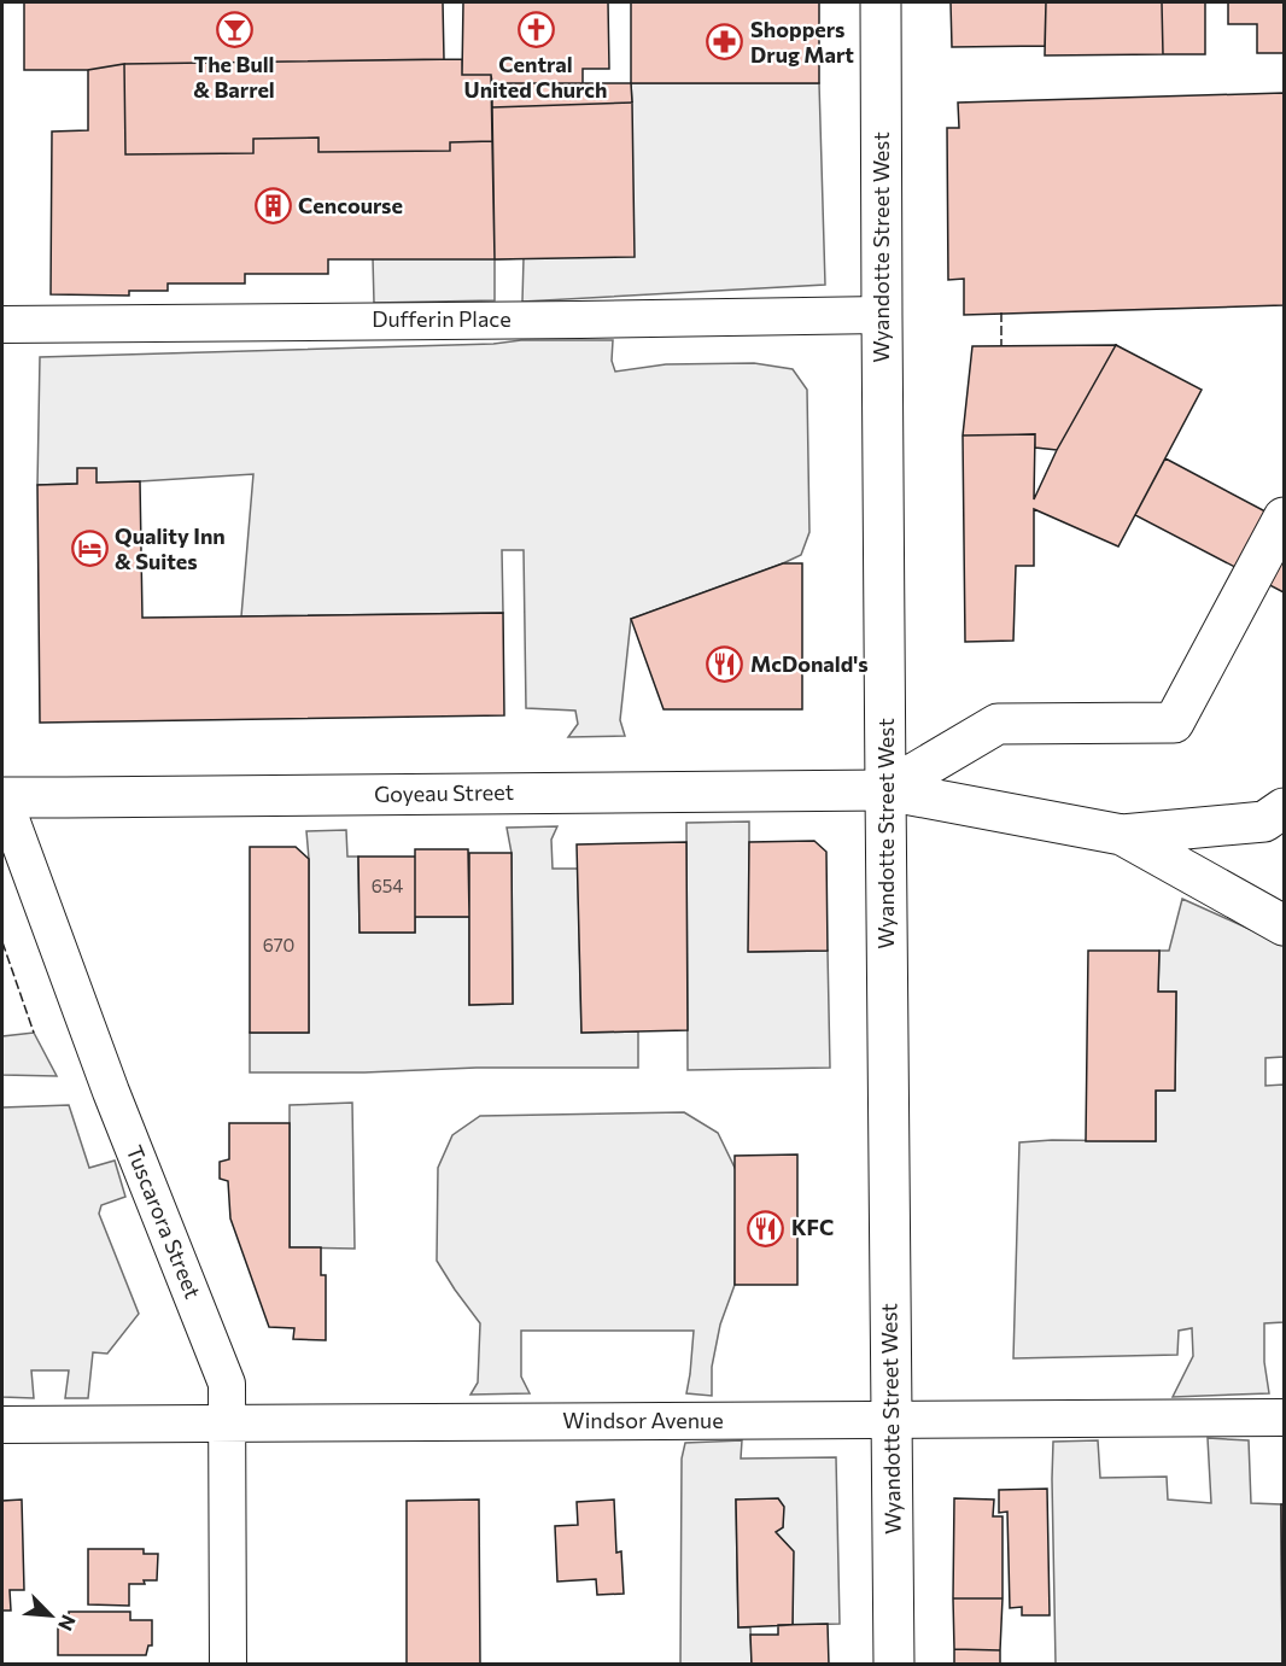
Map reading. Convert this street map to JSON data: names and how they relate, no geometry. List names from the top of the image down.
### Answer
{
  "streets": {
    "main road": ["Wyandotte Street West", "Goyeau Street"],
    "street": ["Dufferin Place", "Tuscarora Street", "Windsor Avenue"]
  },
  "crossings": [
    ["Wyandotte Street West", "Dufferin Place"],
    ["Wyandotte Street West", "Goyeau Street"],
    ["Wyandotte Street West", "Windsor Avenue"],
    ["Goyeau Street", "Tuscarora Street"],
    ["Tuscarora Street", "Windsor Avenue"]
  ],
  "places": {
    "bar": ["The Bull & Barrel"],
    "church": ["Central United Church"],
    "pharmacy": ["Shoppers Drug Mart"],
    "building": ["Cencourse"],
    "hotel": ["Quality Inn & Suites"],
    "restaurant": ["McDonald's", "KFC"]
  },
  "house_numbers": ["654", "670"],
  "north": "bottom right"
}
